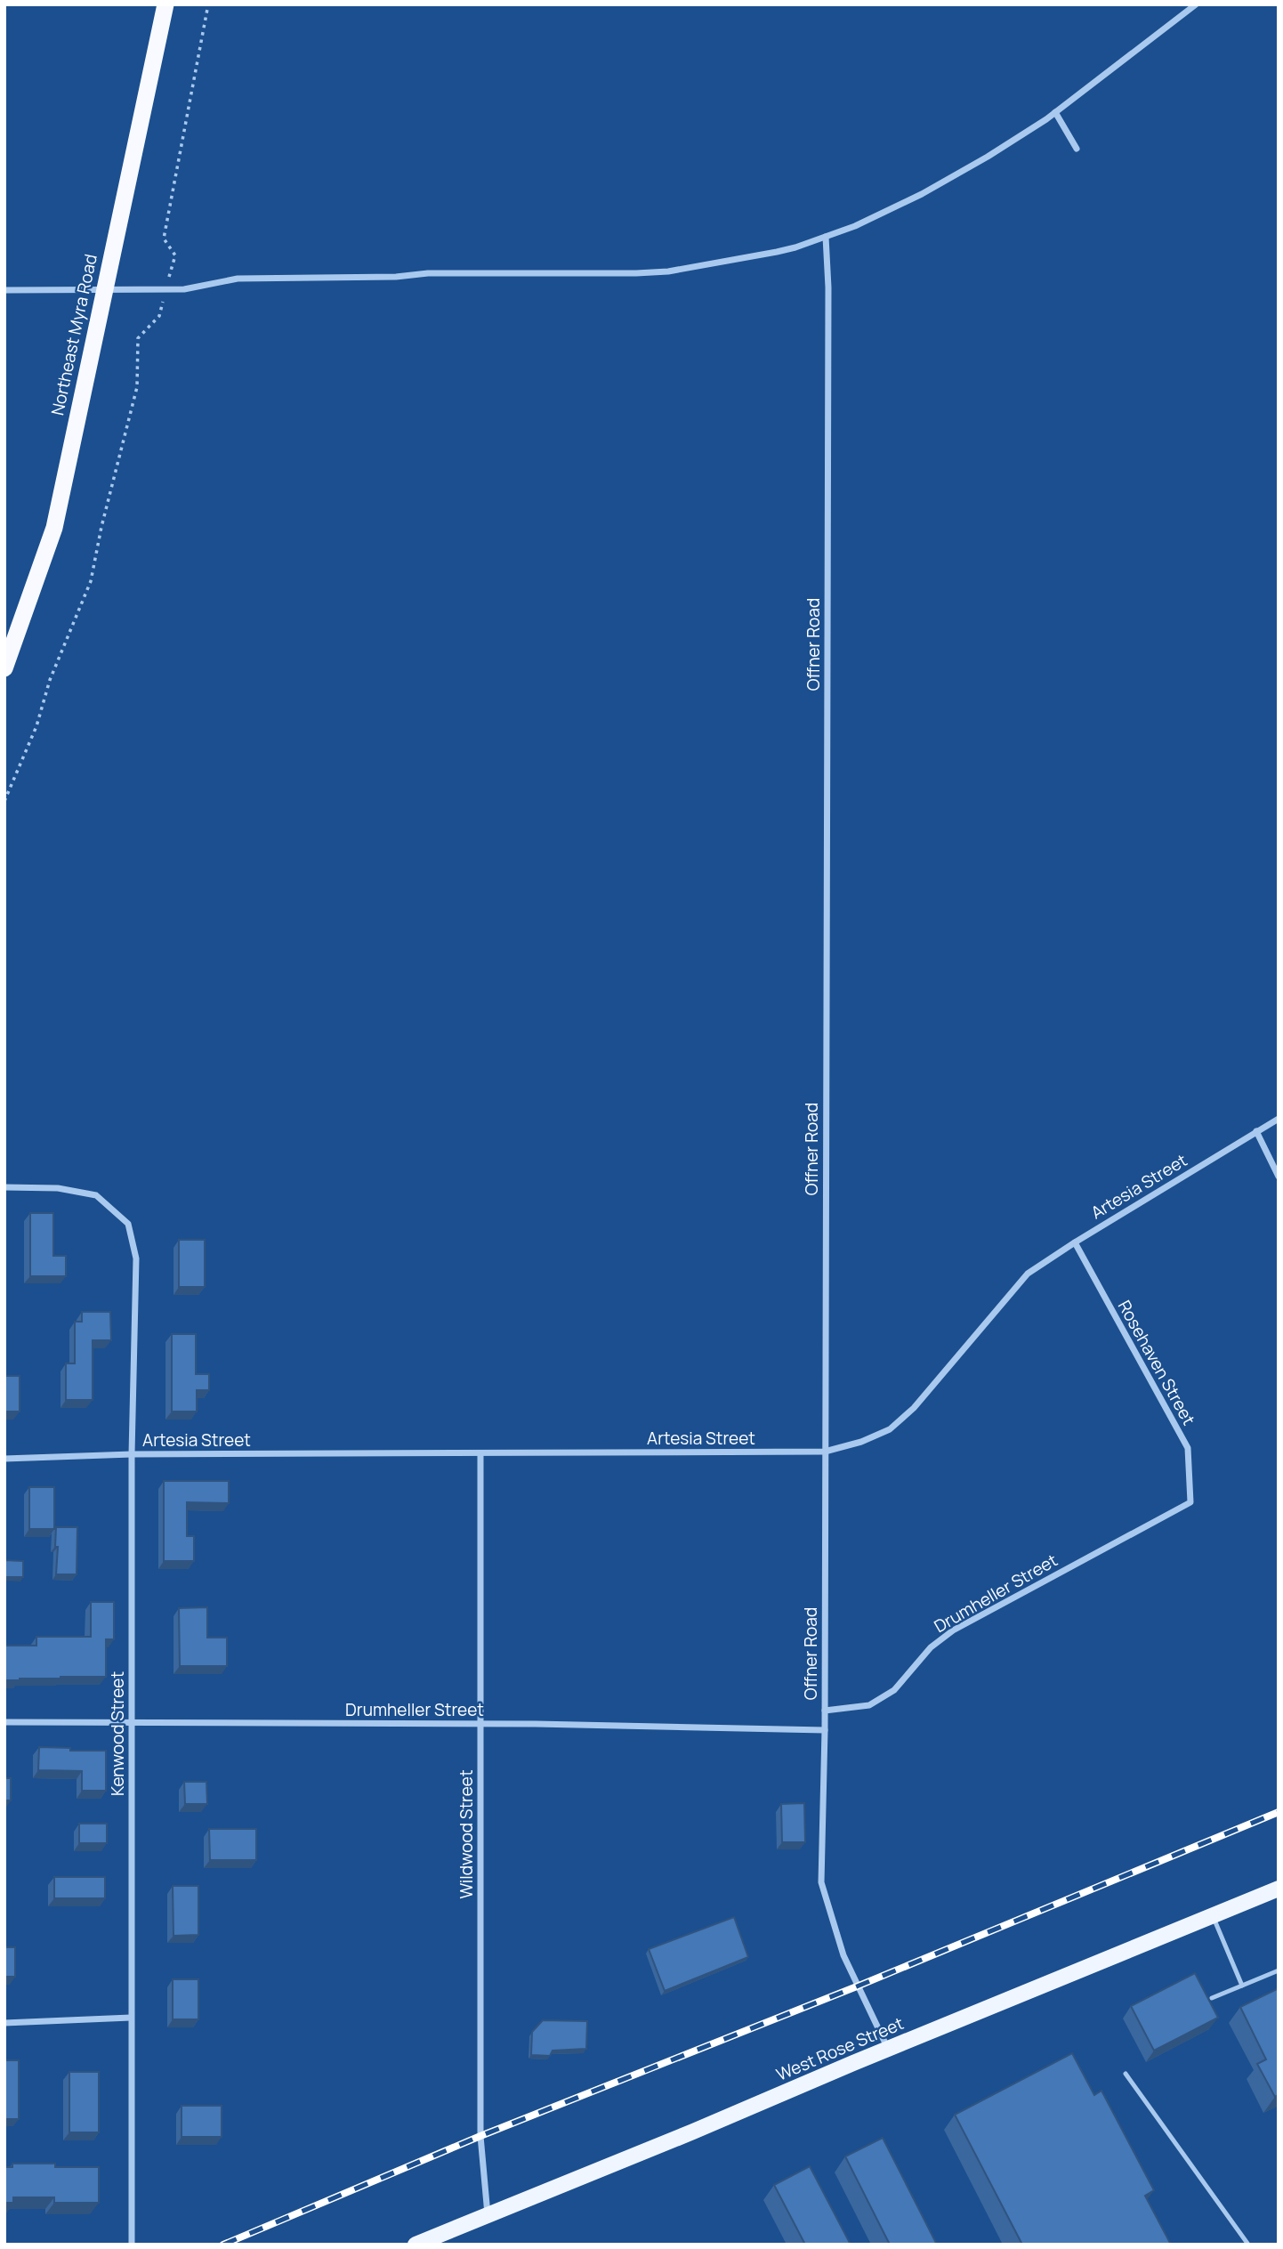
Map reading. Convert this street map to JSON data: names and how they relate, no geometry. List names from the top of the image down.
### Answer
{
  "streets": {
    "highway": ["Northeast Myra Road"],
    "main road": ["West Rose Street"],
    "street": [
      "Offner Road",
      "Artesia Street",
      "Rosehaven Street",
      "Drumheller Street",
      "Kenwood Street",
      "Wildwood Street"
    ]
  },
  "crossings": [
    ["Offner Road", "Artesia Street"],
    ["Offner Road", "Drumheller Street"],
    ["Offner Road", "West Rose Street"],
    ["Artesia Street", "Rosehaven Street"],
    ["Artesia Street", "Kenwood Street"],
    ["Artesia Street", "Wildwood Street"],
    ["Rosehaven Street", "Drumheller Street"],
    ["Drumheller Street", "Kenwood Street"],
    ["Drumheller Street", "Wildwood Street"],
    ["Wildwood Street", "West Rose Street"]
  ]
}
